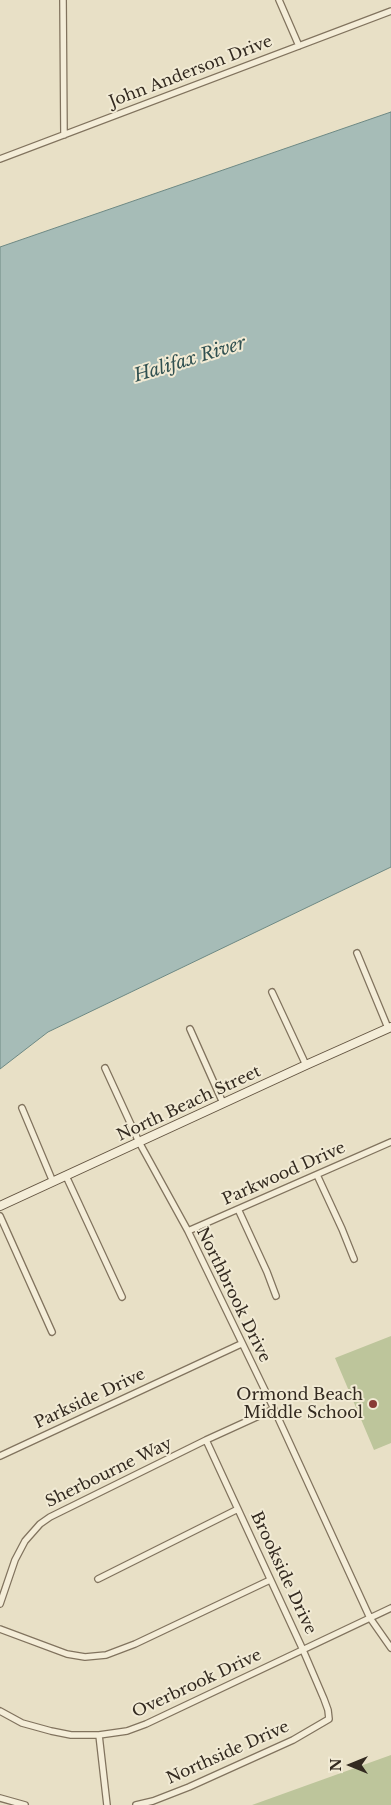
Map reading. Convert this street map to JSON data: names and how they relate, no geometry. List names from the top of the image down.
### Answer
{
  "streets": {
    "street": [
      "John Anderson Drive",
      "North Beach Street",
      "Parkwood Drive",
      "Northbrook Drive",
      "Parkside Drive",
      "Sherbourne Way",
      "Brookside Drive",
      "Overbrook Drive",
      "Northside Drive"
    ]
  },
  "crossings": [
    ["North Beach Street", "Northbrook Drive"],
    ["Parkwood Drive", "Northbrook Drive"],
    ["Northbrook Drive", "Parkside Drive"],
    ["Northbrook Drive", "Sherbourne Way"],
    ["Northbrook Drive", "Overbrook Drive"],
    ["Sherbourne Way", "Brookside Drive"],
    ["Brookside Drive", "Overbrook Drive"],
    ["Brookside Drive", "Northside Drive"]
  ],
  "water": ["Halifax River"],
  "places": ["Ormond Beach Middle School"],
  "north": "left"
}
